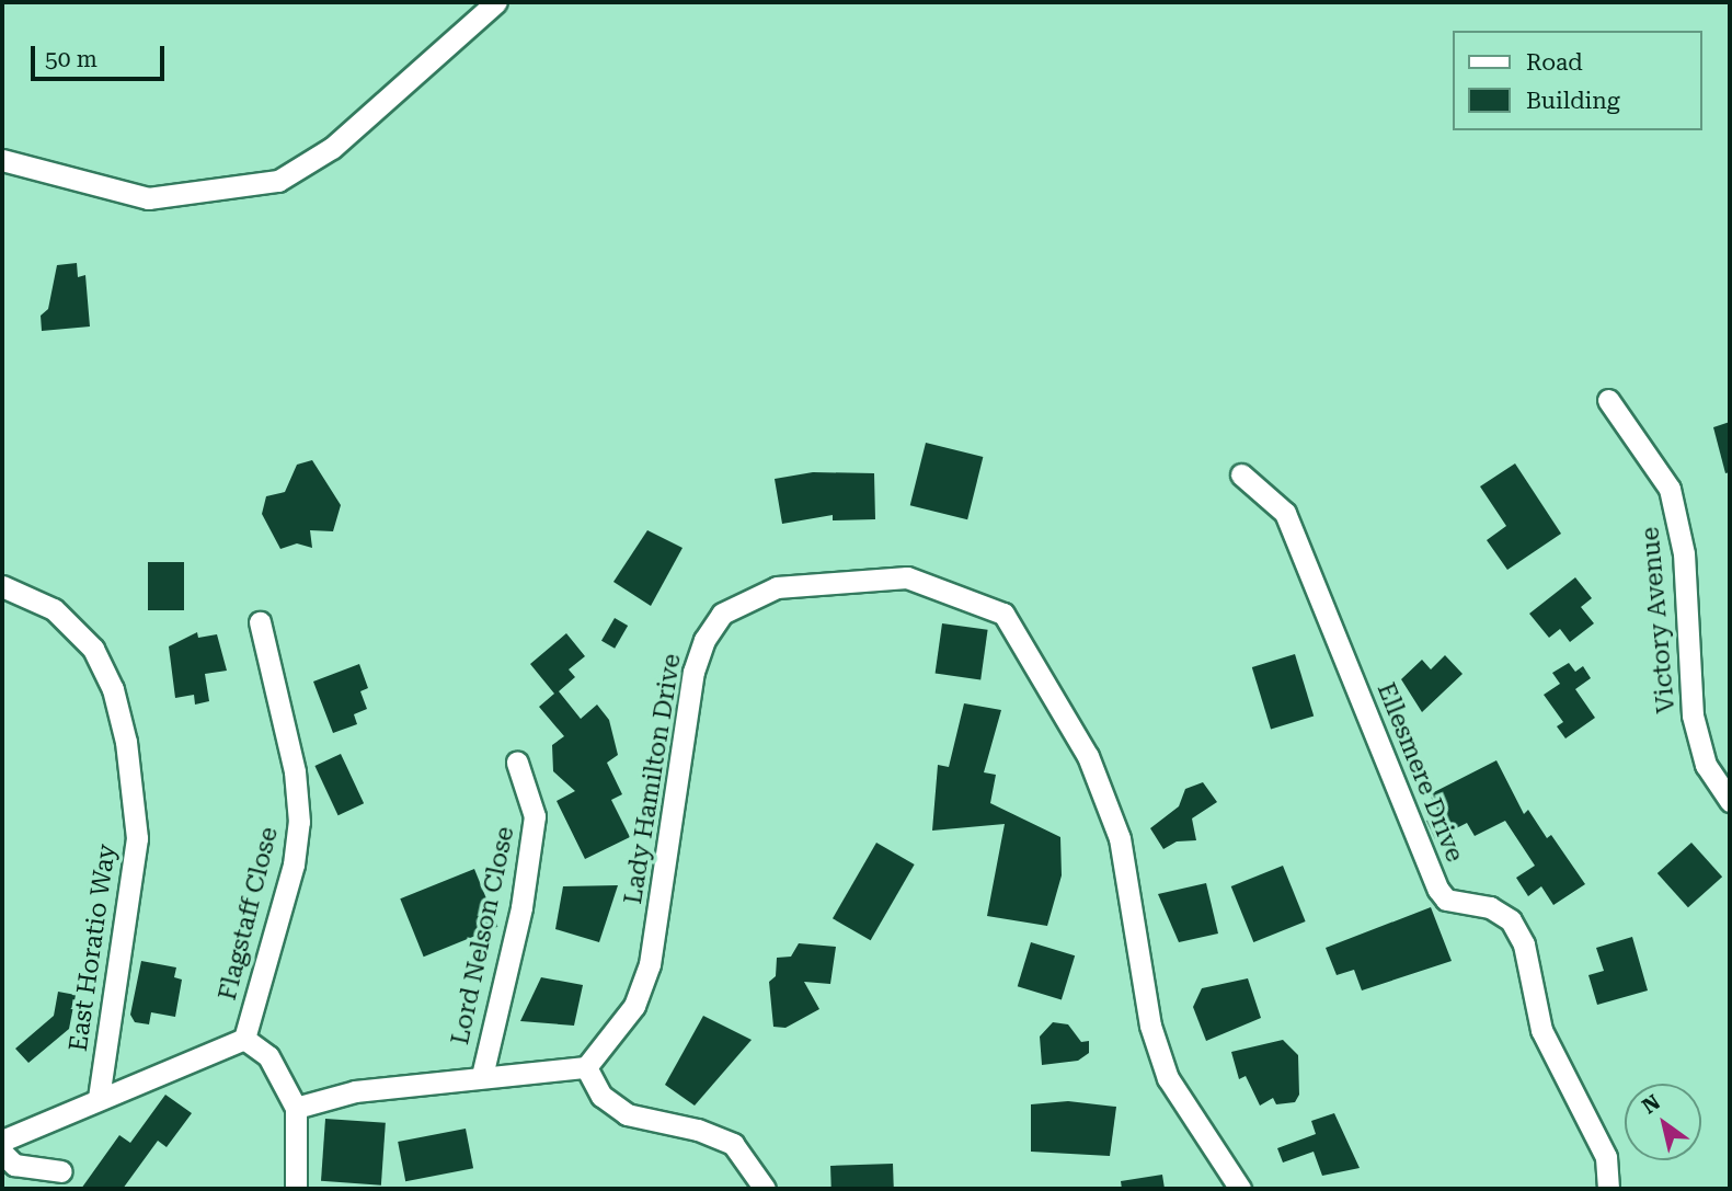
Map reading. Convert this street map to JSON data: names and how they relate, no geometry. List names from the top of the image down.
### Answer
{
  "streets": {
    "street": [
      "Victory Avenue",
      "Ellesmere Drive",
      "Lady Hamilton Drive",
      "Flagstaff Close",
      "Lord Nelson Close",
      "East Horatio Way"
    ]
  },
  "legend": ["Road", "Building"],
  "scale_bar": "50 m",
  "north": "top left"
}
